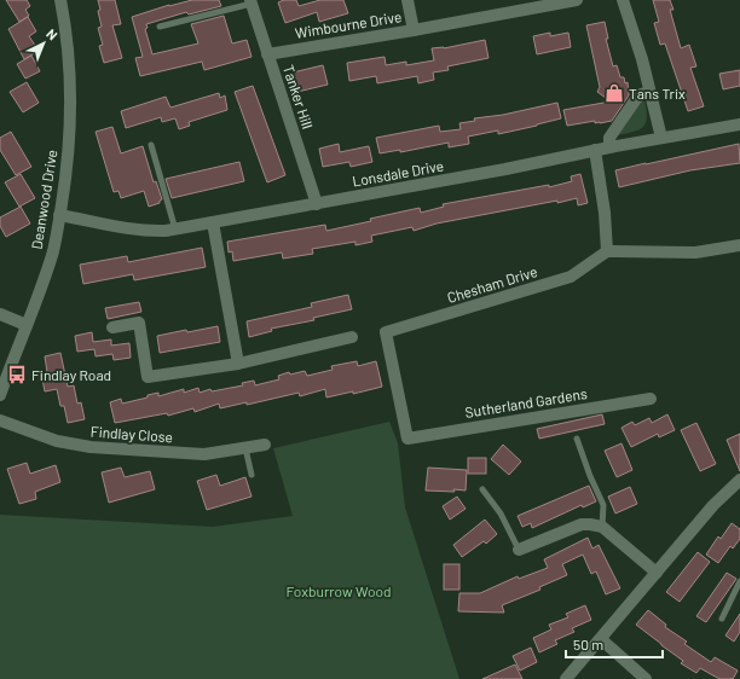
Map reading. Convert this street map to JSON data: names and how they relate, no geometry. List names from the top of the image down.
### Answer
{
  "streets": {
    "street": [
      "Wimbourne Drive",
      "Tanker Hill",
      "Lonsdale Drive",
      "Deanwood Drive",
      "Chesham Drive",
      "Sutherland Gardens",
      "Findlay Close"
    ]
  },
  "crossings": [
    ["Wimbourne Drive", "Tanker Hill"],
    ["Tanker Hill", "Lonsdale Drive"],
    ["Lonsdale Drive", "Deanwood Drive"],
    ["Chesham Drive", "Sutherland Gardens"]
  ],
  "parks": ["Foxburrow Wood"],
  "places": {
    "shop": ["Tans Trix"],
    "bus stop": ["Findlay Road"]
  },
  "scale_bar": "50 m",
  "north": "top right"
}
